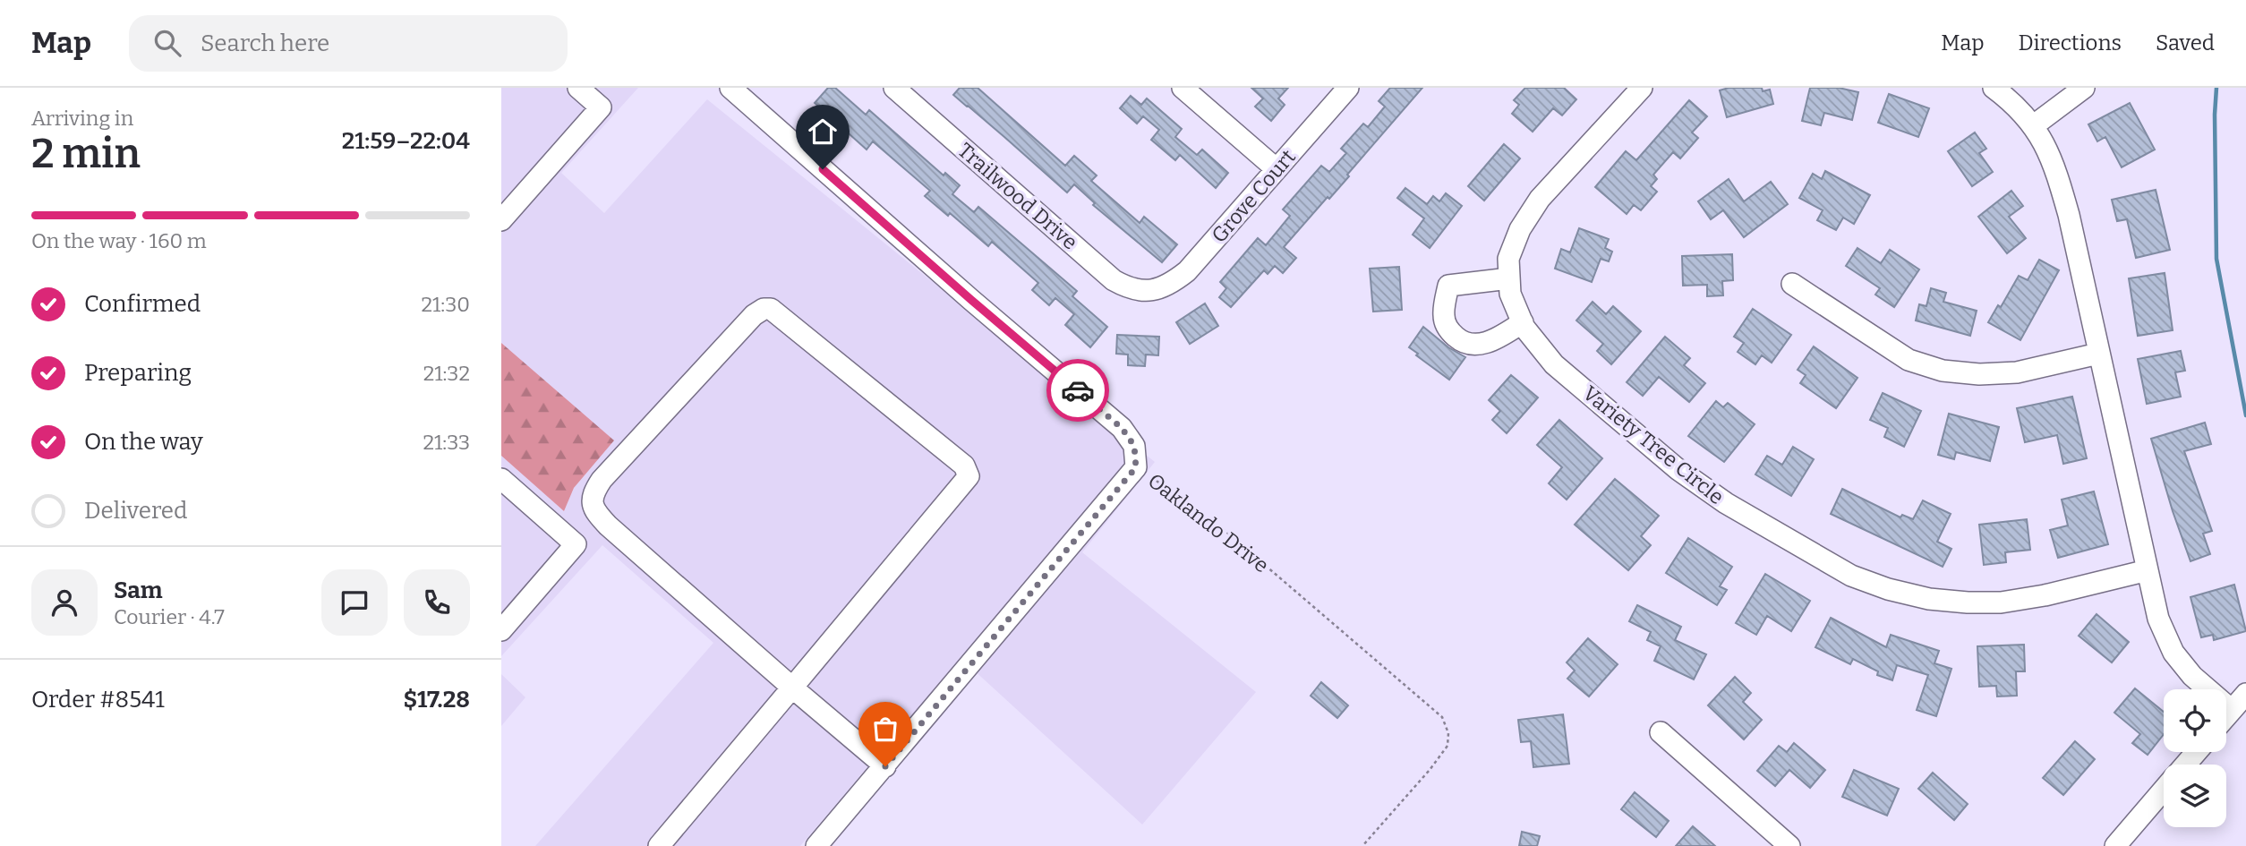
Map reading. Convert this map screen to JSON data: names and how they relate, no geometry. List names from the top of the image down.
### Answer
{
  "streets": {
    "street": [
      "Trailwood Drive",
      "Grove Court",
      "Variety Tree Circle",
      "Oaklando Drive"
    ]
  },
  "crossings": [
    ["Trailwood Drive", "Grove Court"]
  ],
  "page": {
    "header": "Map",
    "search": "Search here",
    "nav": ["Map", "Directions", "Saved"],
    "heading": ["2 min", "Arriving in", "21:59–22:04"],
    "panel": [
      "Sam",
      "Courier · 4.7",
      "Order #8541",
      "$17.28"
    ],
    "bar": "On the way · 160 m",
    "list": [
      ["Confirmed", "21:30"],
      ["Preparing", "21:32"],
      ["On the way", "21:33"],
      "Delivered"
    ]
  }
}
